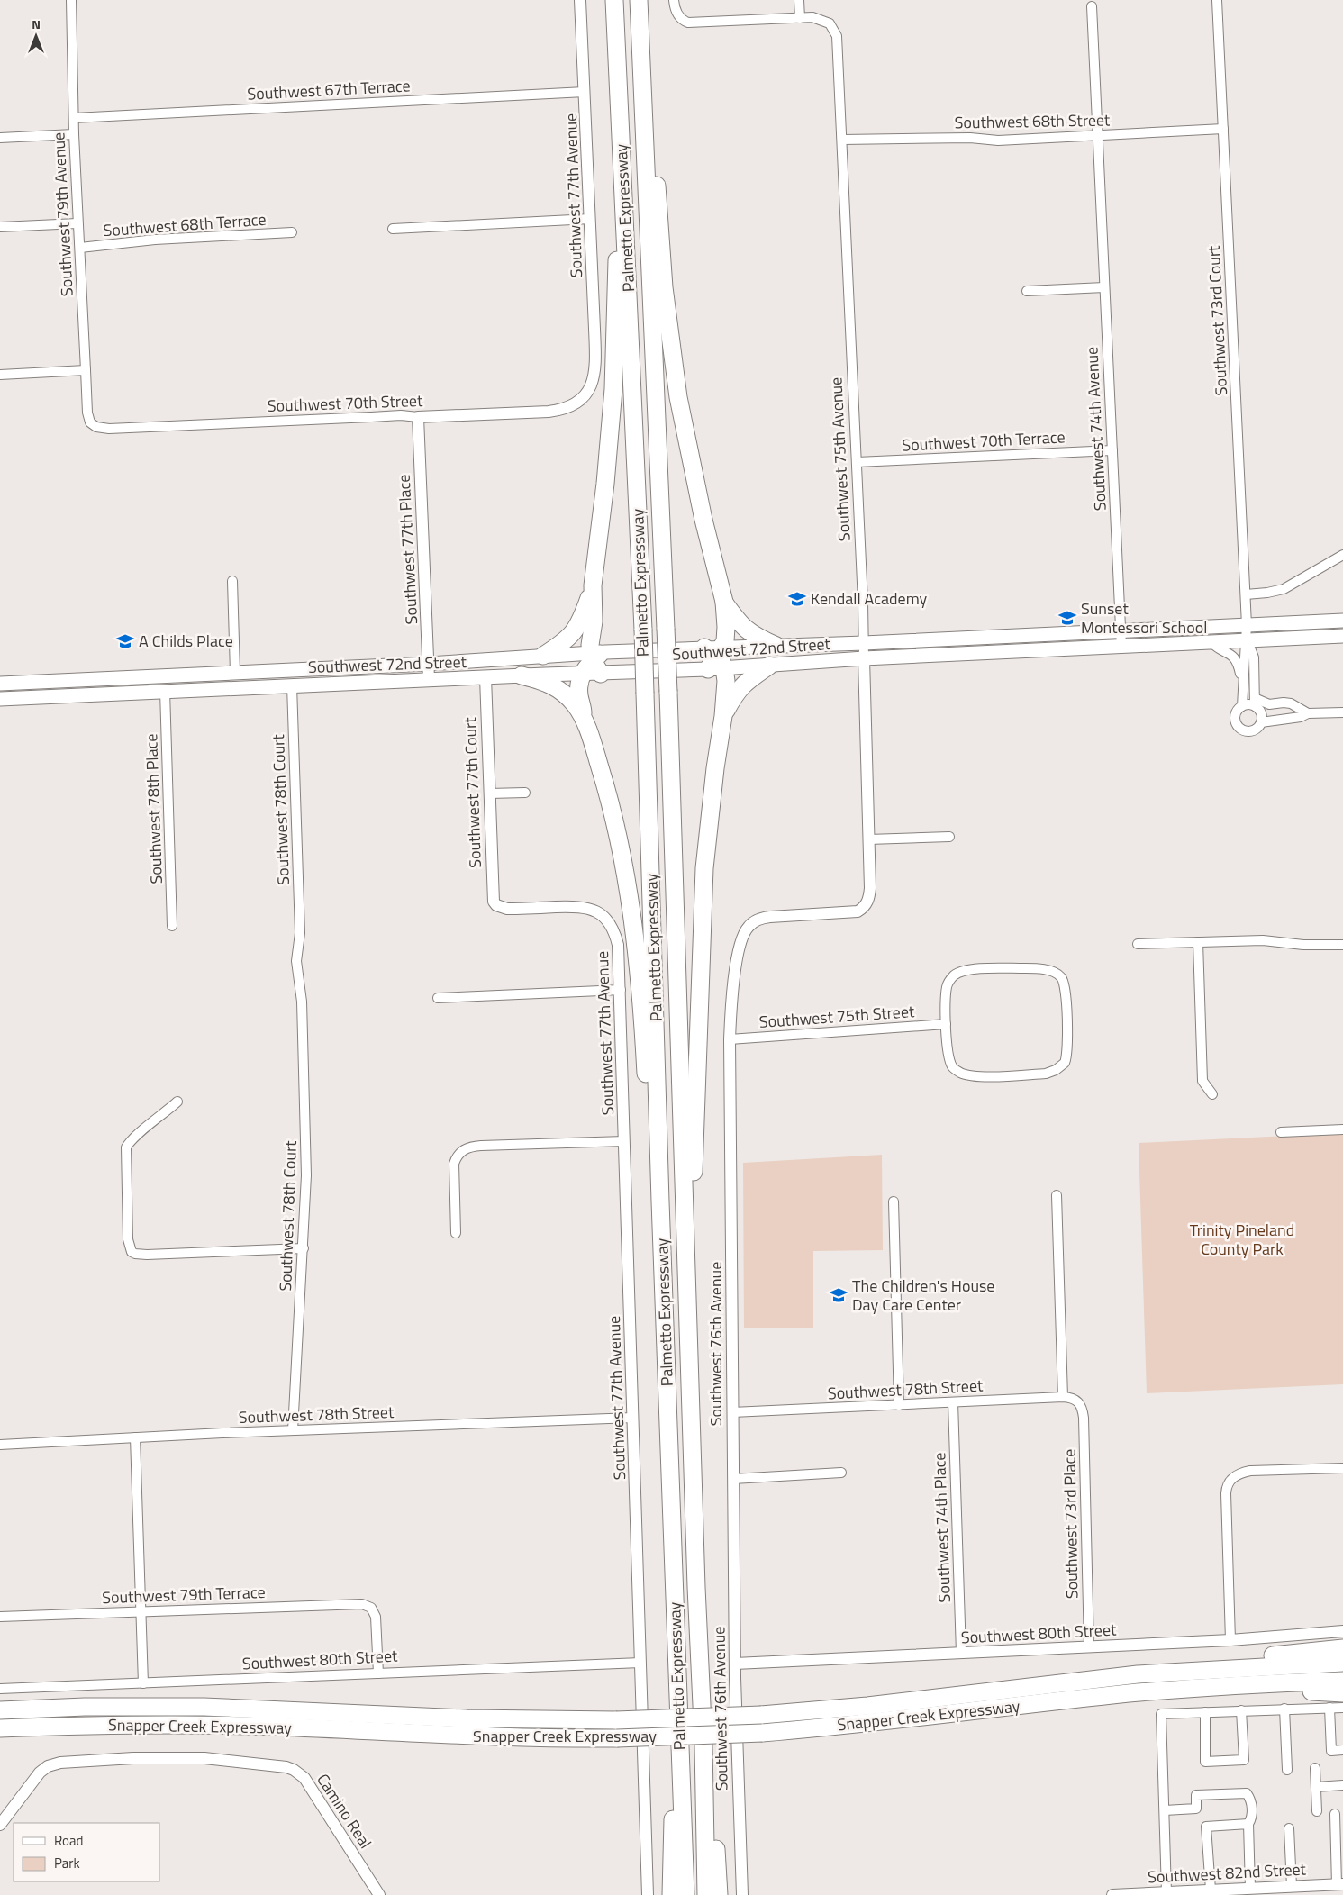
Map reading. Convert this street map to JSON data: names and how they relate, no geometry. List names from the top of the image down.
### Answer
{
  "streets": {
    "highway": ["Palmetto Expressway", "Snapper Creek Expressway"],
    "main road": ["Southwest 72nd Street"],
    "street": [
      "Southwest 67th Terrace",
      "Southwest 68th Street",
      "Southwest 77th Avenue",
      "Southwest 79th Avenue",
      "Southwest 68th Terrace",
      "Southwest 73rd Court",
      "Southwest 70th Street",
      "Southwest 74th Avenue",
      "Southwest 70th Terrace",
      "Southwest 75th Avenue",
      "Southwest 77th Place",
      "Southwest 77th Court",
      "Southwest 78th Place",
      "Southwest 78th Court",
      "Southwest 75th Street",
      "Southwest 76th Avenue",
      "Southwest 78th Street",
      "Southwest 73rd Place",
      "Southwest 74th Place",
      "Southwest 79th Terrace",
      "Southwest 80th Street",
      "Camino Real",
      "Southwest 82nd Street"
    ]
  },
  "crossings": [
    ["Southwest 67th Terrace", "Southwest 77th Avenue"],
    ["Southwest 67th Terrace", "Southwest 79th Avenue"],
    ["Southwest 68th Street", "Southwest 73rd Court"],
    ["Southwest 68th Street", "Southwest 74th Avenue"],
    ["Southwest 68th Street", "Southwest 75th Avenue"],
    ["Southwest 77th Avenue", "Southwest 70th Street"],
    ["Southwest 77th Avenue", "Southwest 77th Court"],
    ["Southwest 77th Avenue", "Southwest 78th Street"],
    ["Southwest 77th Avenue", "Southwest 80th Street"],
    ["Southwest 79th Avenue", "Southwest 68th Terrace"],
    ["Southwest 79th Avenue", "Southwest 70th Street"],
    ["Southwest 73rd Court", "Southwest 72nd Street"],
    ["Southwest 70th Street", "Southwest 77th Place"],
    ["Southwest 74th Avenue", "Southwest 70th Terrace"],
    ["Southwest 74th Avenue", "Southwest 72nd Street"],
    ["Southwest 70th Terrace", "Southwest 75th Avenue"],
    ["Southwest 75th Avenue", "Southwest 72nd Street"],
    ["Southwest 75th Avenue", "Southwest 76th Avenue"],
    ["Southwest 77th Place", "Southwest 72nd Street"],
    ["Southwest 72nd Street", "Southwest 77th Court"],
    ["Southwest 72nd Street", "Southwest 78th Place"],
    ["Southwest 72nd Street", "Southwest 78th Court"],
    ["Southwest 78th Court", "Southwest 78th Street"],
    ["Southwest 75th Street", "Southwest 76th Avenue"],
    ["Southwest 76th Avenue", "Southwest 78th Street"],
    ["Southwest 76th Avenue", "Southwest 80th Street"],
    ["Southwest 78th Street", "Southwest 73rd Place"],
    ["Southwest 78th Street", "Southwest 74th Place"],
    ["Southwest 73rd Place", "Southwest 80th Street"],
    ["Southwest 74th Place", "Southwest 80th Street"],
    ["Southwest 79th Terrace", "Southwest 80th Street"]
  ],
  "parks": ["Trinity Pineland County Park"],
  "places": {
    "school or university": [
      "Kendall Academy",
      "Sunset Montessori School",
      "A Childs Place",
      "The Children's House Day Care Center"
    ]
  },
  "legend": ["Road", "Park"],
  "north": "top"
}
